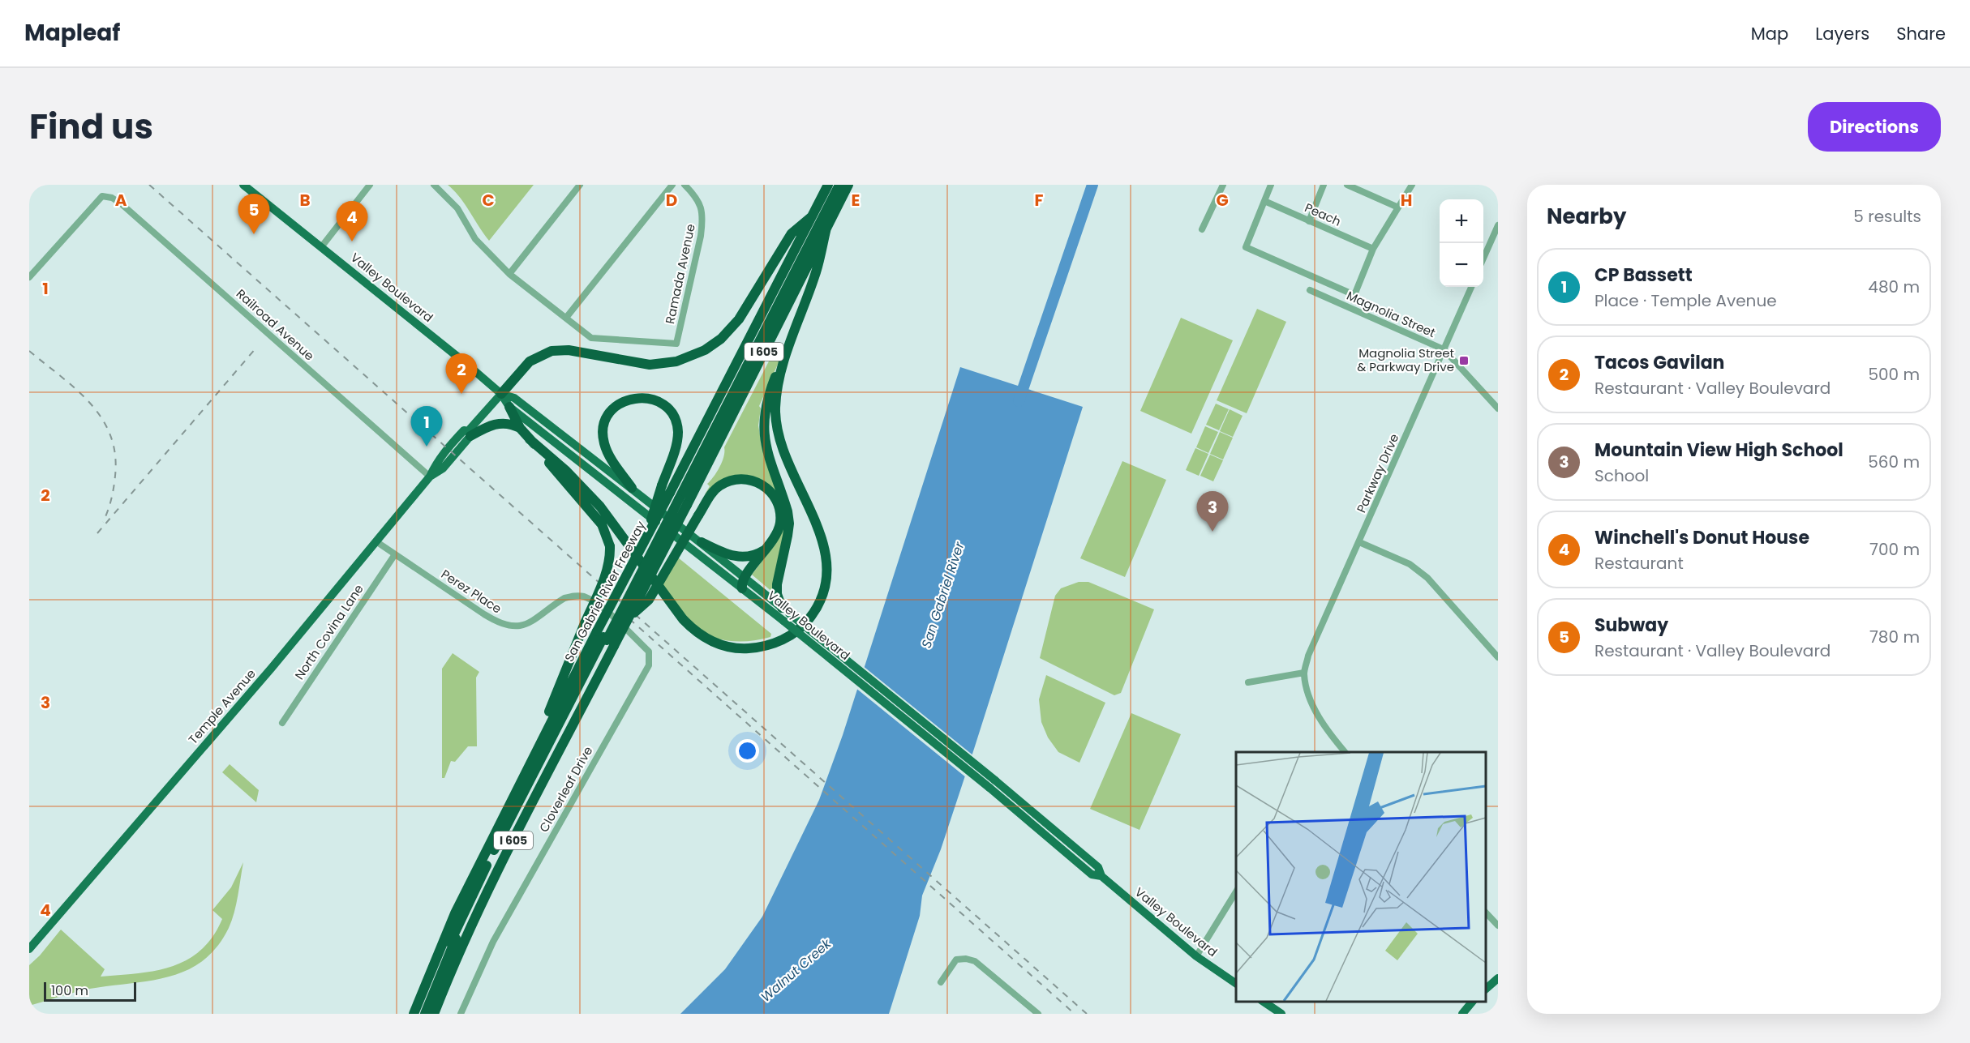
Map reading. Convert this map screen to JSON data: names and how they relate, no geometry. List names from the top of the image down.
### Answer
{
  "streets": {
    "highway": ["I 605", "San Gabriel River Freeway"],
    "main road": ["Valley Boulevard", "Temple Avenue"],
    "street": [
      "Peach",
      "Ramada Avenue",
      "Magnolia Street",
      "Railroad Avenue",
      "Parkway Drive",
      "Perez Place",
      "North Covina Lane",
      "Cloverleaf Drive"
    ]
  },
  "crossings": [
    ["Valley Boulevard", "Temple Avenue"],
    ["Magnolia Street", "Parkway Drive"],
    ["Railroad Avenue", "Temple Avenue"],
    ["Perez Place", "North Covina Lane"],
    ["Perez Place", "Temple Avenue"],
    ["Perez Place", "Cloverleaf Drive"]
  ],
  "water": ["San Gabriel River", "Walnut Creek"],
  "places": {
    "transit": ["Magnolia Street & Parkway Drive"]
  },
  "scale_bar": "100 m",
  "page": {
    "header": "Mapleaf",
    "nav": ["Map", "Layers", "Share"],
    "title": "Find us",
    "buttons": "Directions",
    "heading": ["Nearby", "5 results"],
    "pins": [
      "5",
      "4",
      "2",
      "1",
      "3"
    ],
    "map_buttons": ["+", "−"],
    "list": [
      {
        "mark": "1",
        "name": "CP Bassett",
        "note": "Place · Temple Avenue",
        "value": "480 m"
      },
      {
        "mark": "2",
        "name": "Tacos Gavilan",
        "note": "Restaurant · Valley Boulevard",
        "value": "500 m"
      },
      {
        "mark": "3",
        "name": "Mountain View High School",
        "note": "School",
        "value": "560 m"
      },
      {
        "mark": "4",
        "name": "Winchell's Donut House",
        "note": "Restaurant",
        "value": "700 m"
      },
      {
        "mark": "5",
        "name": "Subway",
        "note": "Restaurant · Valley Boulevard",
        "value": "780 m"
      }
    ],
    "scale": "100 m"
  },
  "grid": {
    "columns": [
      "A",
      "B",
      "C",
      "D",
      "E",
      "F",
      "G",
      "H"
    ],
    "rows": [
      "1",
      "2",
      "3",
      "4"
    ]
  }
}
